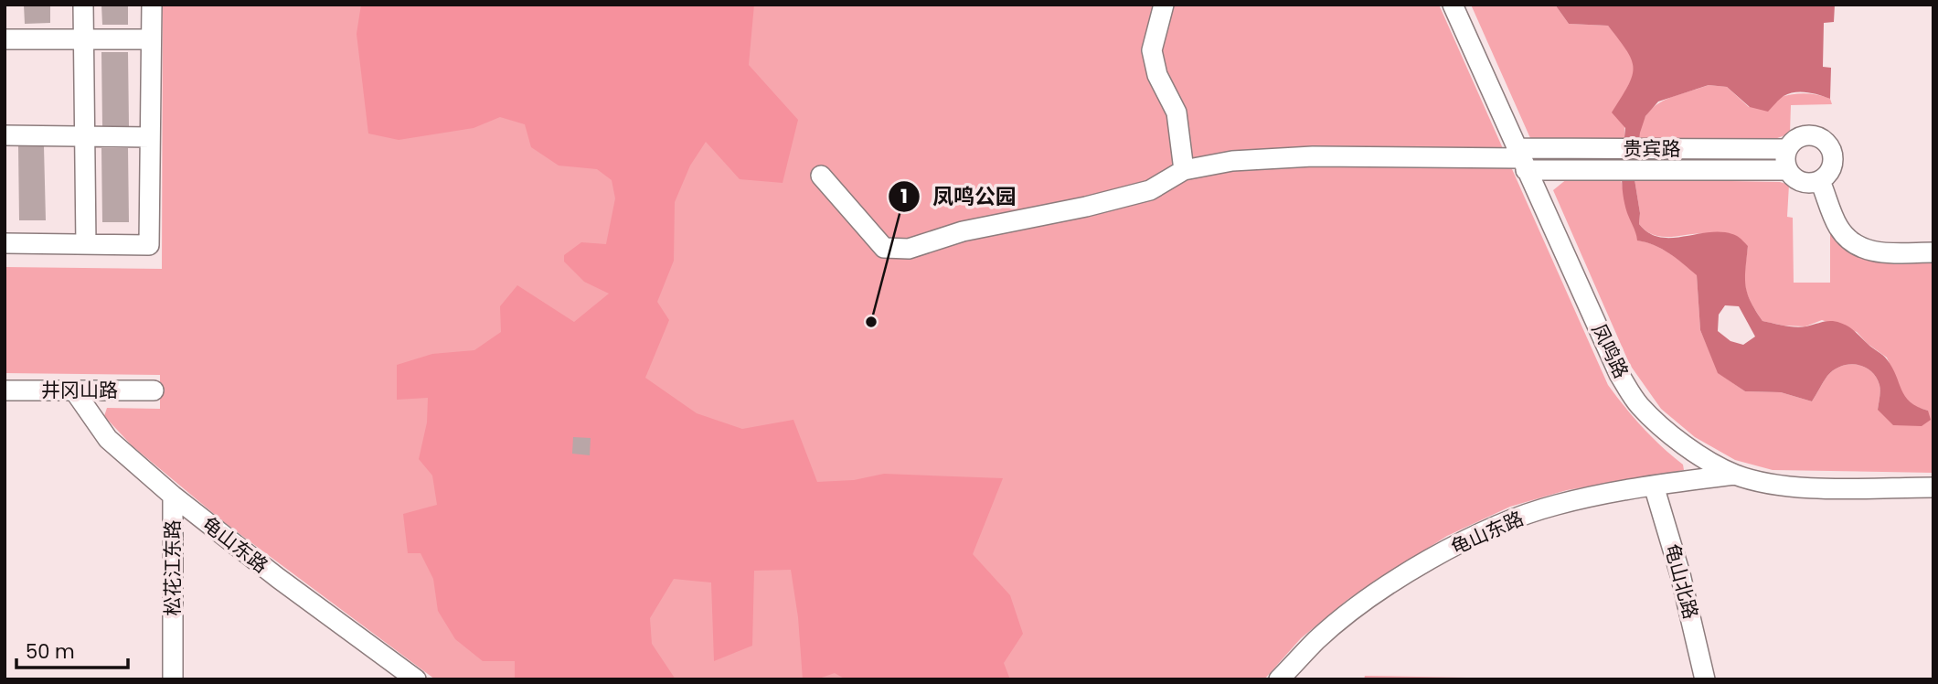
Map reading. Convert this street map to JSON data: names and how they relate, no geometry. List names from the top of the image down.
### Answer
{
  "streets": {
    "street": [
      "贵宾路",
      "凤鸣路",
      "井冈山路",
      "龟山东路",
      "松花江东路",
      "龟山北路"
    ]
  },
  "crossings": [
    ["贵宾路", "凤鸣路"],
    ["凤鸣路", "龟山东路"],
    ["井冈山路", "龟山东路"],
    ["龟山东路", "松花江东路"],
    ["龟山东路", "龟山北路"]
  ],
  "places": ["凤鸣公园"],
  "scale_bar": "50 m"
}
